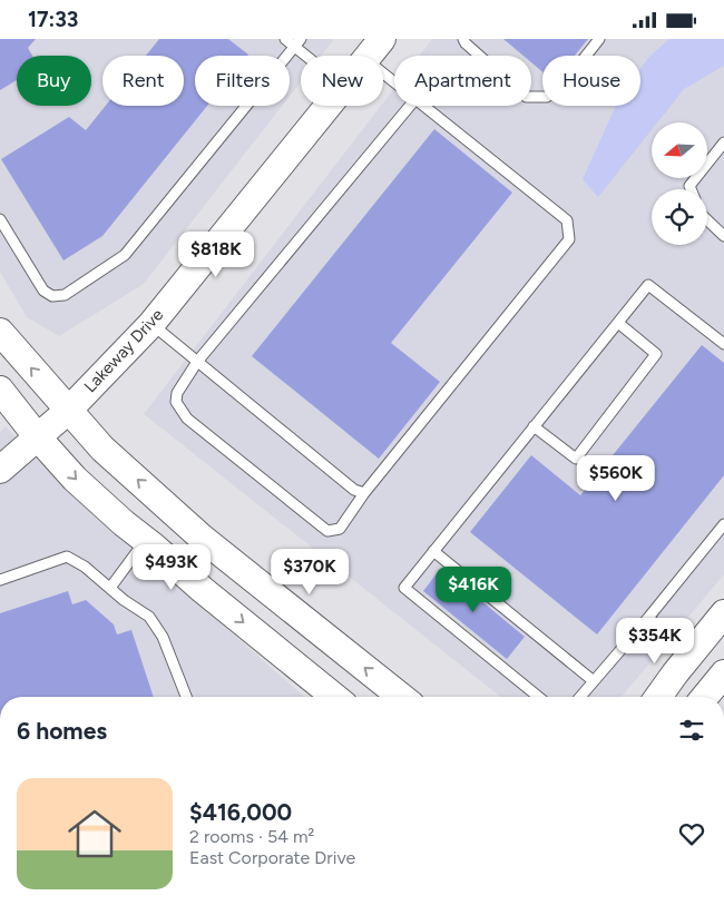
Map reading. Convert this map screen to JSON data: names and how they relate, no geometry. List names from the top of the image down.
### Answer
{
  "streets": {
    "street": ["Lakeway Drive"]
  },
  "north": "left",
  "page": {
    "status": "17:33",
    "chip": [
      "Buy",
      "Rent",
      "Filters",
      "New",
      "Apartment",
      "House"
    ],
    "price": [
      "$818K",
      "$560K",
      "$493K",
      "$370K",
      "$416K",
      "$354K"
    ],
    "heading": "6 homes",
    "list": [
      {
        "name": "$416,000",
        "note": "2 rooms · 54 m² · East Corporate Drive"
      }
    ]
  }
}
